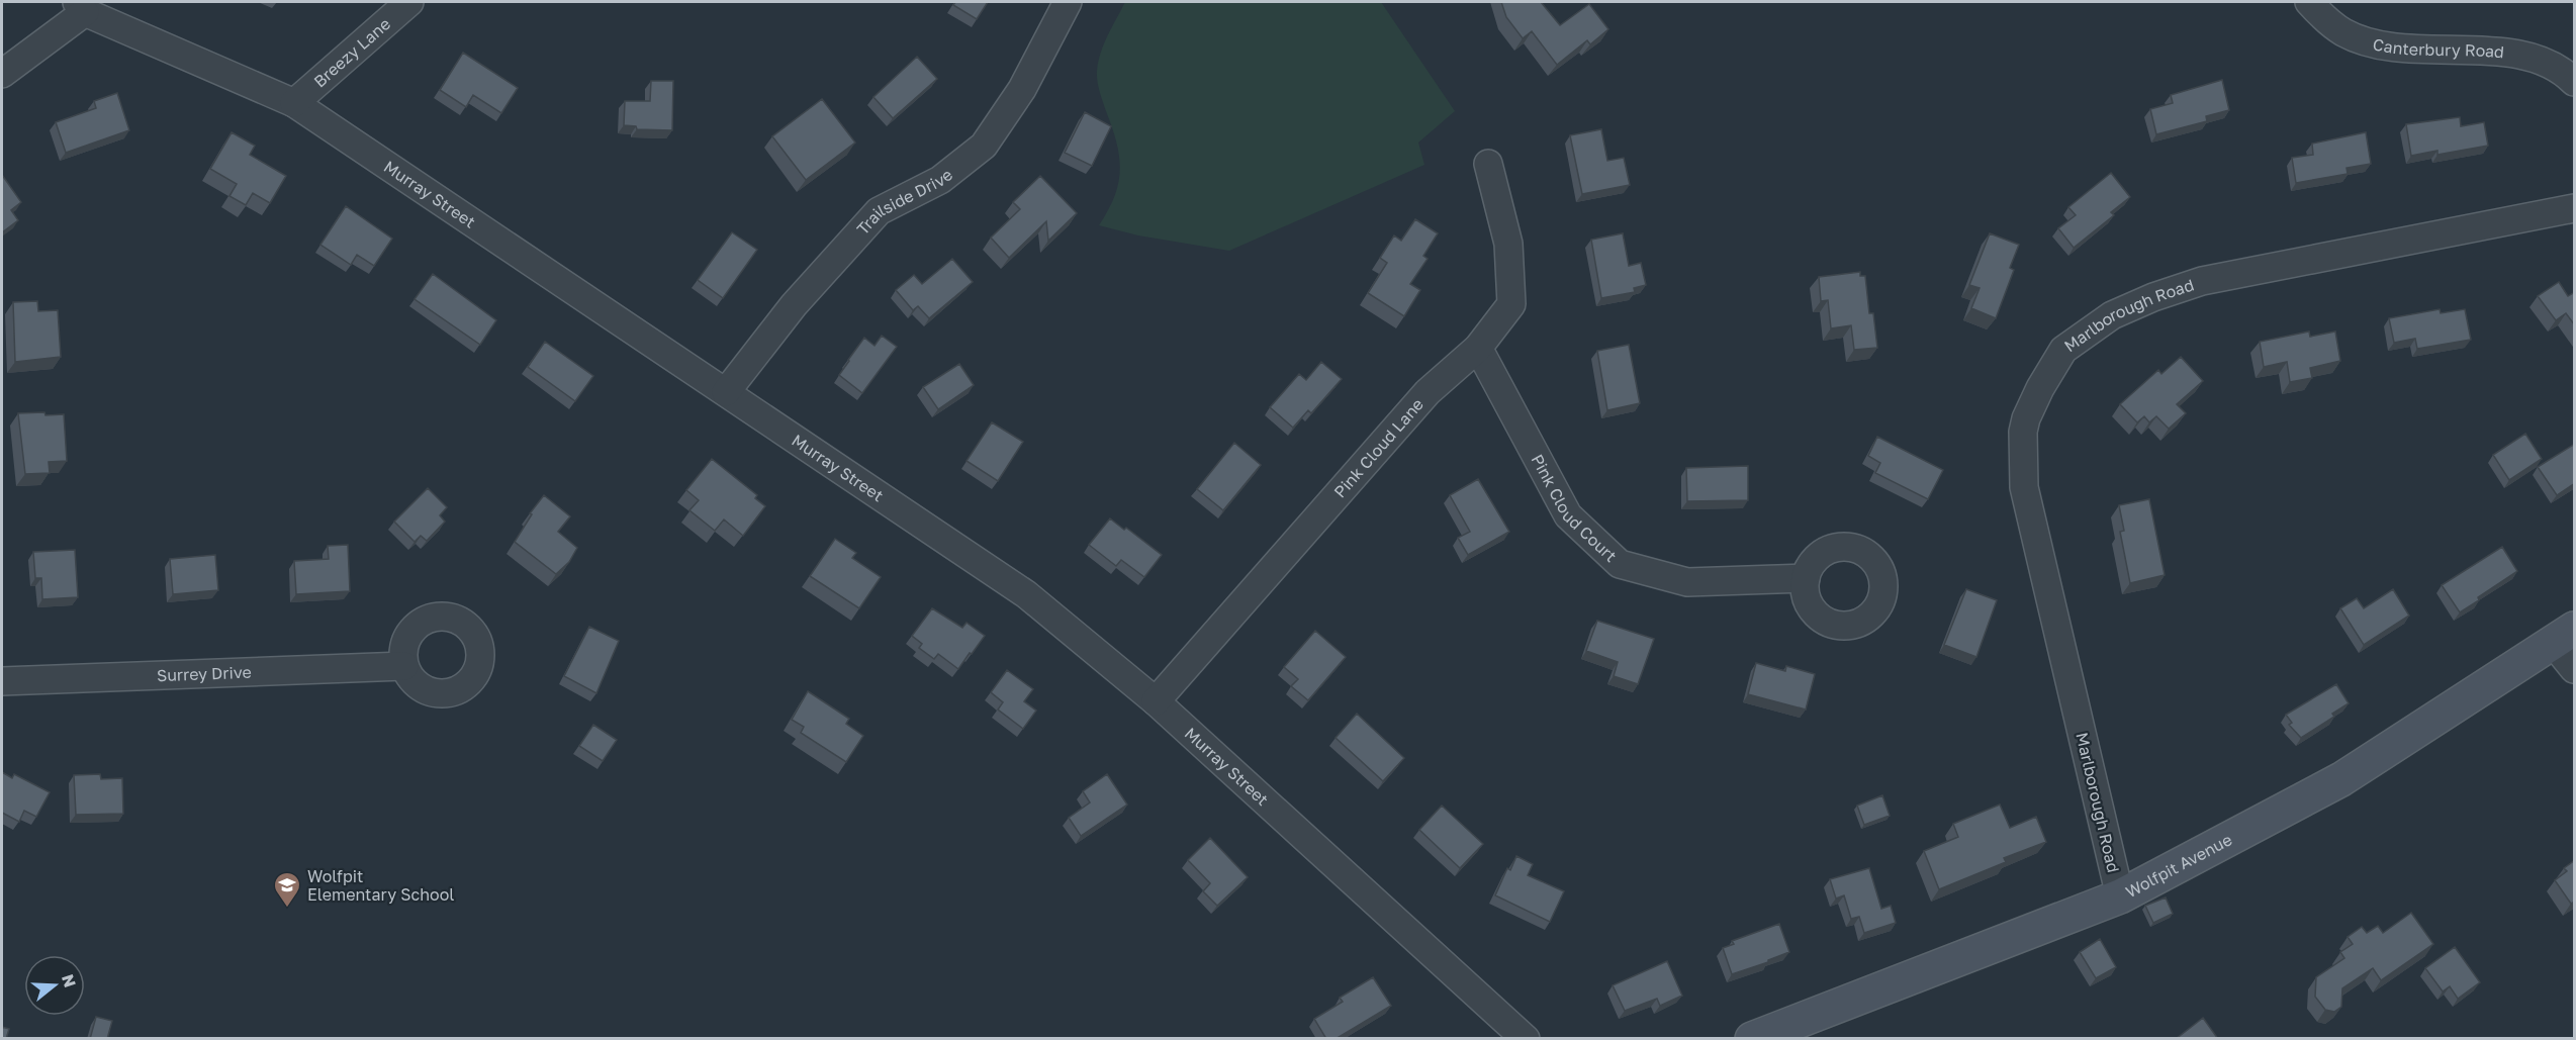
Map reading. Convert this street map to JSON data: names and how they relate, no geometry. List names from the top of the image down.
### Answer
{
  "streets": {
    "street": [
      "Canterbury Road",
      "Breezy Lane",
      "Murray Street",
      "Trailside Drive",
      "Marlborough Road",
      "Pink Cloud Lane",
      "Pink Cloud Court",
      "Surrey Drive",
      "Wolfpit Avenue"
    ]
  },
  "crossings": [
    ["Breezy Lane", "Murray Street"],
    ["Murray Street", "Trailside Drive"],
    ["Murray Street", "Pink Cloud Lane"],
    ["Marlborough Road", "Wolfpit Avenue"],
    ["Pink Cloud Lane", "Pink Cloud Court"]
  ],
  "places": {
    "school or university": ["Wolfpit Elementary School"]
  },
  "north": "right"
}
